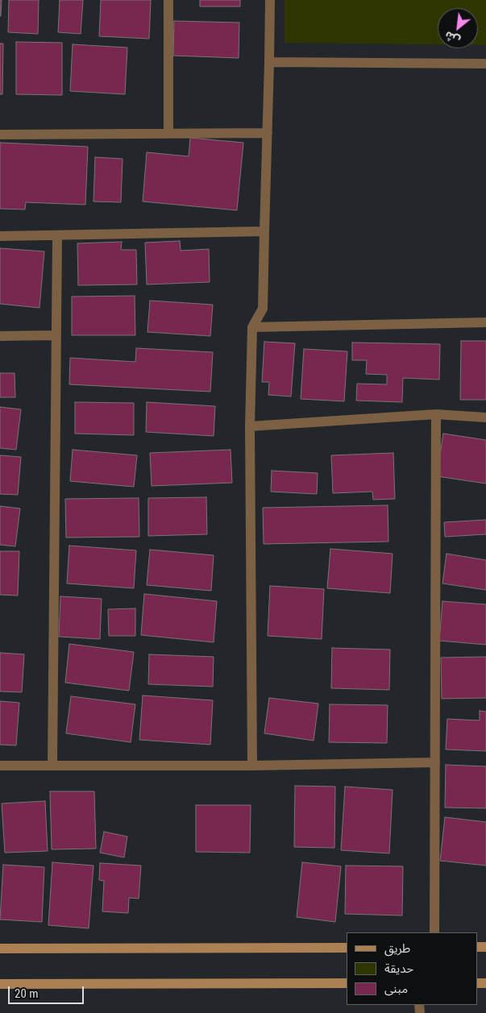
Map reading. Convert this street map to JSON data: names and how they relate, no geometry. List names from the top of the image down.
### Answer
{
  "legend": ["طريق", "حديقة", "مبنى"],
  "scale_bar": "20 m",
  "north": "bottom left"
}
